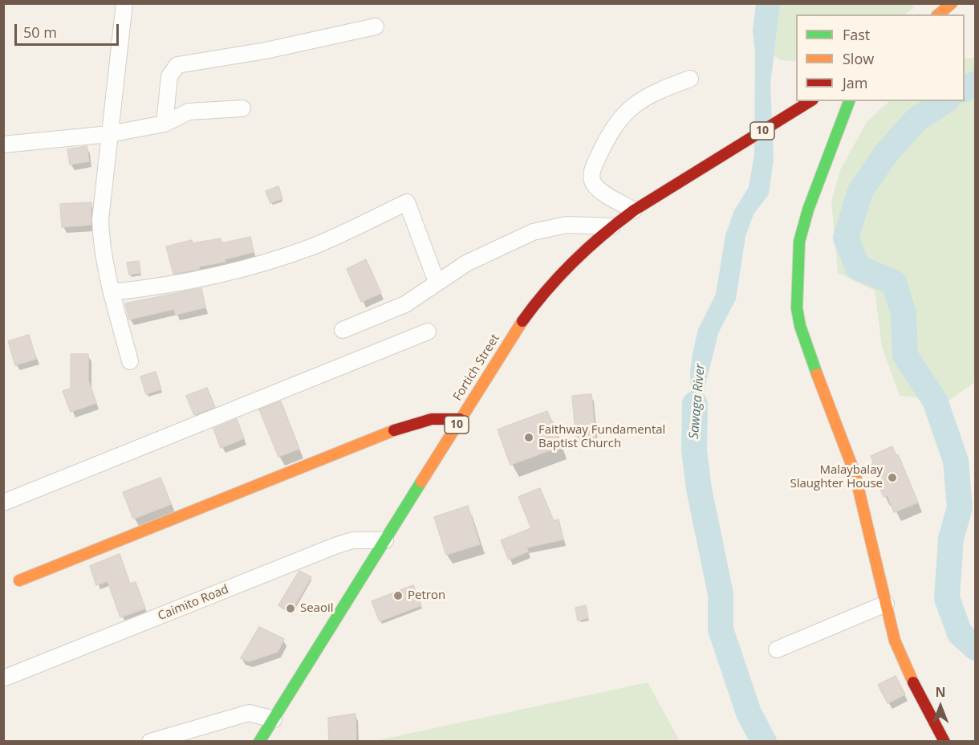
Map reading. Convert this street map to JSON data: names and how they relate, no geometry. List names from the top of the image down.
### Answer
{
  "streets": {
    "main road": ["10", "Fortich Street"],
    "street": ["Caimito Road"]
  },
  "crossings": [
    ["Fortich Street", "Caimito Road"]
  ],
  "water": ["Sawaga River"],
  "places": [
    "Faithway Fundamental Baptist Church",
    "Malaybalay Slaughter House",
    "Petron",
    "Seaoil"
  ],
  "legend": ["Fast", "Slow", "Jam"],
  "scale_bar": "50 m",
  "north": "top"
}
